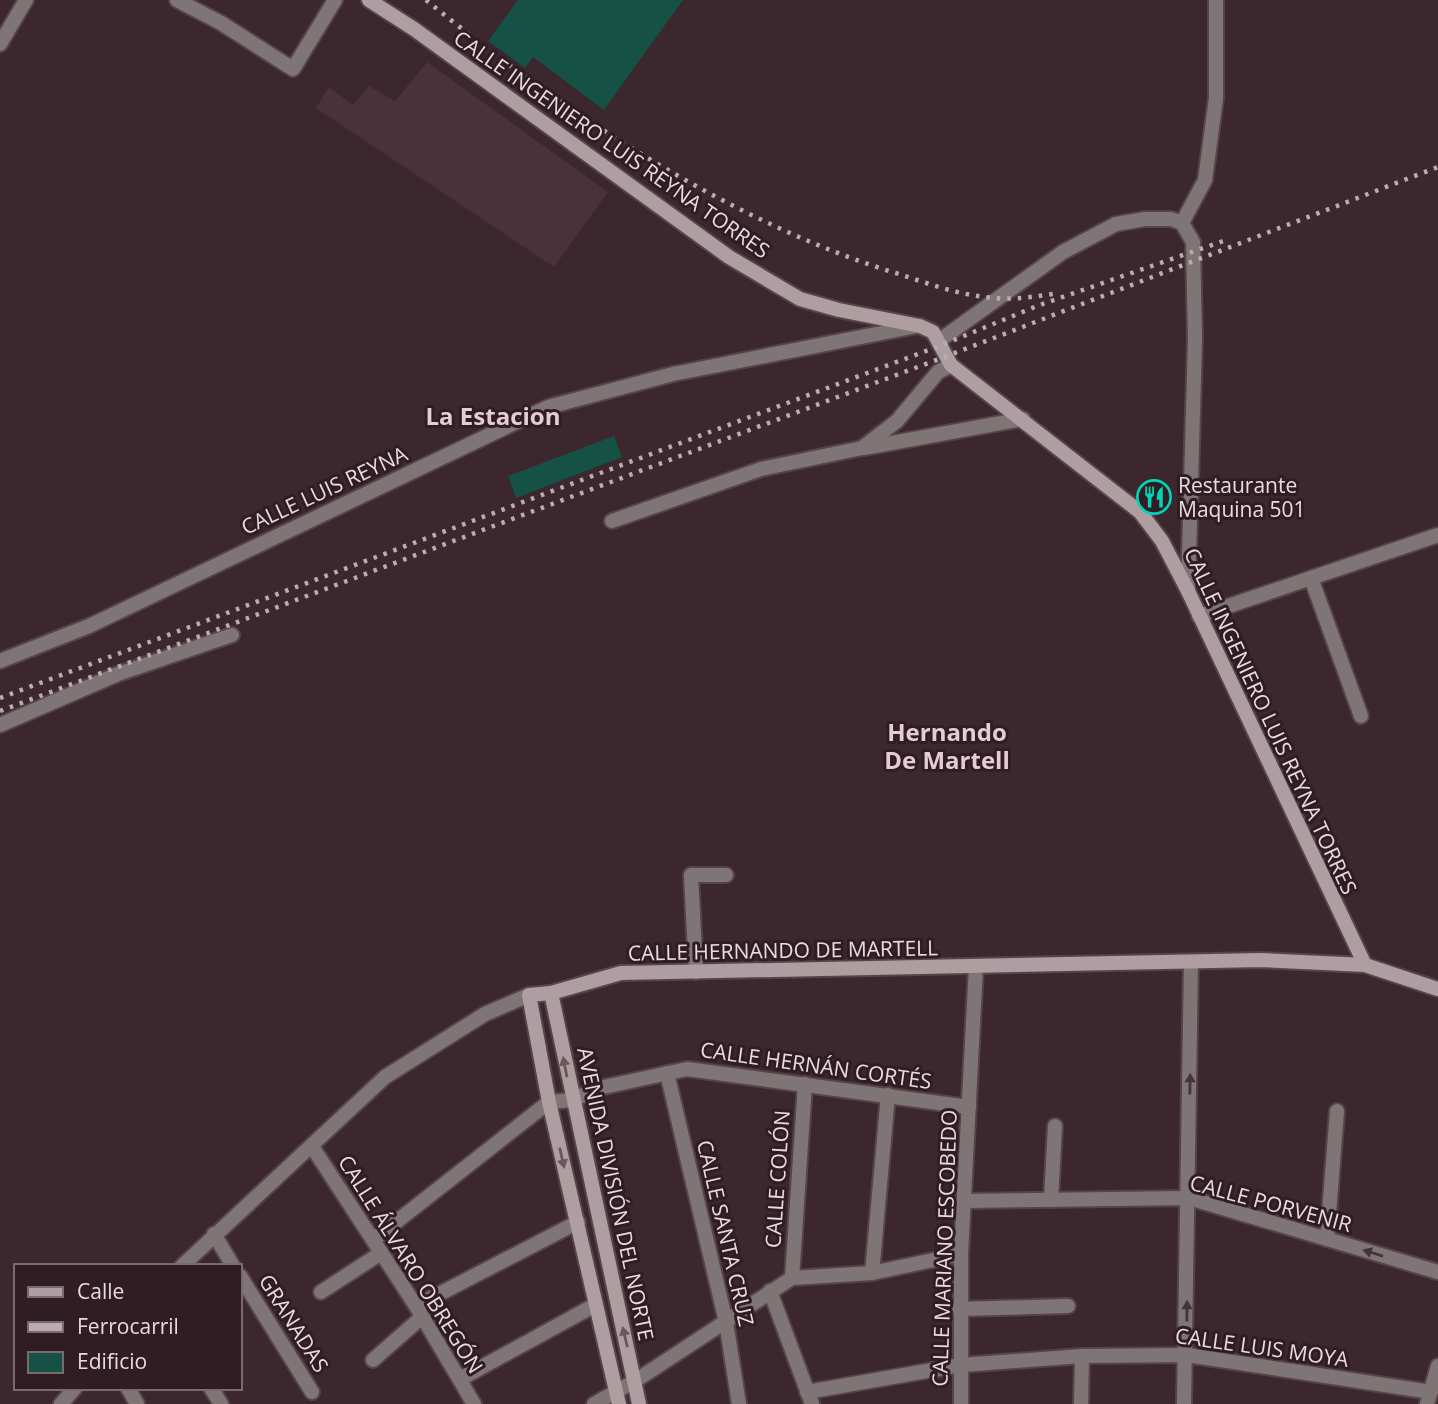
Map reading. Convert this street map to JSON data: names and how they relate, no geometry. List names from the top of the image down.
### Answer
{
  "streets": {
    "street": [
      "CALLE INGENIERO LUIS REYNA TORRES",
      "CALLE LUIS REYNA",
      "CALLE HERNANDO DE MARTELL",
      "CALLE HERNÁN CORTÉS",
      "CALLE COLÓN",
      "AVENIDA DIVISIÓN DEL NORTE",
      "CALLE PORVENIR",
      "CALLE SANTA CRUZ",
      "CALLE MARIANO ESCOBEDO",
      "CALLE ÁLVARO OBREGÓN",
      "GRANADAS",
      "CALLE LUIS MOYA"
    ]
  },
  "crossings": [
    ["CALLE INGENIERO LUIS REYNA TORRES", "CALLE LUIS REYNA"],
    ["CALLE INGENIERO LUIS REYNA TORRES", "CALLE HERNANDO DE MARTELL"],
    ["CALLE HERNANDO DE MARTELL", "AVENIDA DIVISIÓN DEL NORTE"],
    ["CALLE HERNANDO DE MARTELL", "CALLE MARIANO ESCOBEDO"],
    ["CALLE HERNANDO DE MARTELL", "CALLE ÁLVARO OBREGÓN"],
    ["CALLE HERNANDO DE MARTELL", "GRANADAS"],
    ["CALLE HERNÁN CORTÉS", "CALLE COLÓN"],
    ["CALLE HERNÁN CORTÉS", "AVENIDA DIVISIÓN DEL NORTE"],
    ["CALLE HERNÁN CORTÉS", "CALLE SANTA CRUZ"],
    ["CALLE HERNÁN CORTÉS", "CALLE MARIANO ESCOBEDO"],
    ["CALLE PORVENIR", "CALLE MARIANO ESCOBEDO"],
    ["CALLE MARIANO ESCOBEDO", "CALLE LUIS MOYA"]
  ],
  "districts": ["La Estacion", "Hernando De Martell"],
  "places": {
    "restaurant": ["Restaurante Maquina 501"]
  },
  "legend": ["Calle", "Ferrocarril", "Edificio"]
}
